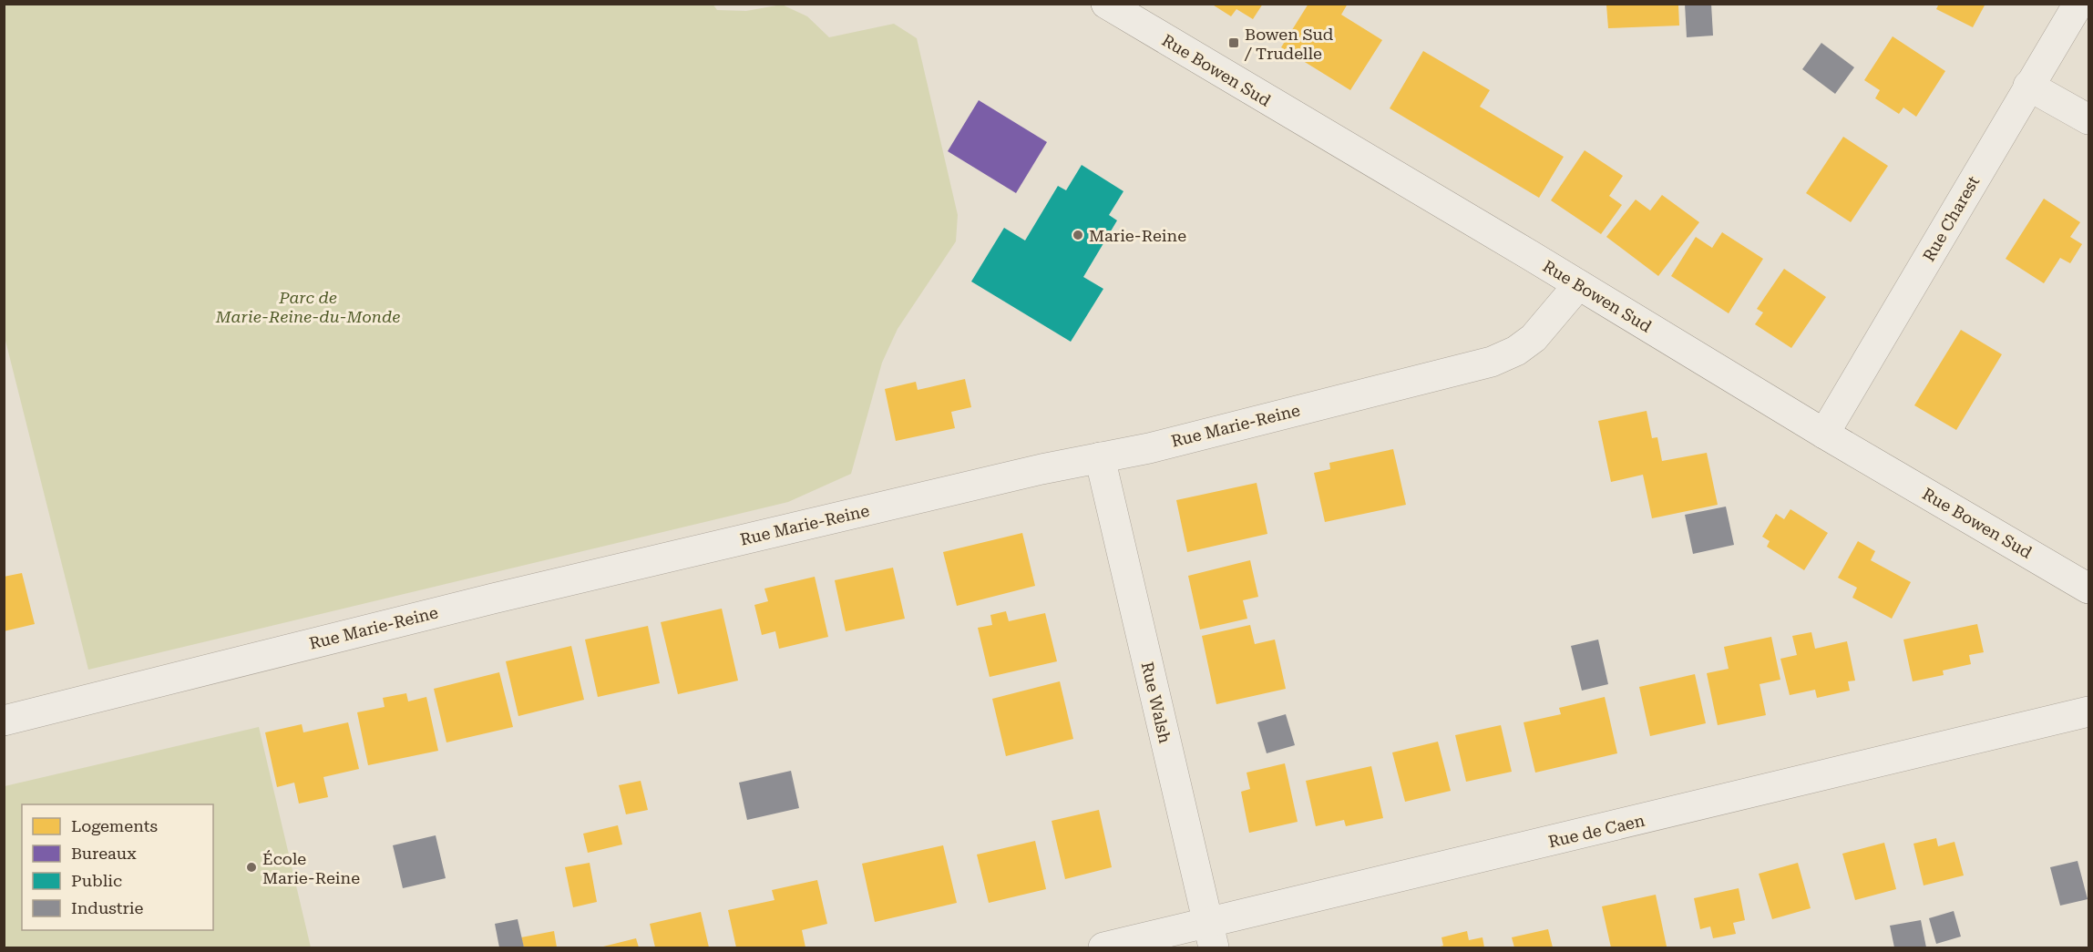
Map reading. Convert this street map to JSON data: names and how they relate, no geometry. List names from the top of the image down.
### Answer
{
  "streets": {
    "street": [
      "Rue Bowen Sud",
      "Rue Charest",
      "Rue Marie-Reine",
      "Rue Walsh",
      "Rue de Caen"
    ]
  },
  "crossings": [
    ["Rue Bowen Sud", "Rue Charest"],
    ["Rue Bowen Sud", "Rue Marie-Reine"],
    ["Rue Marie-Reine", "Rue Walsh"],
    ["Rue Walsh", "Rue de Caen"]
  ],
  "parks": ["Parc de Marie-Reine-du-Monde"],
  "places": {
    "transit": ["Bowen Sud / Trudelle"],
    "other": ["Marie-Reine", "École Marie-Reine"]
  },
  "legend": [
    "Logements",
    "Bureaux",
    "Public",
    "Industrie"
  ]
}
